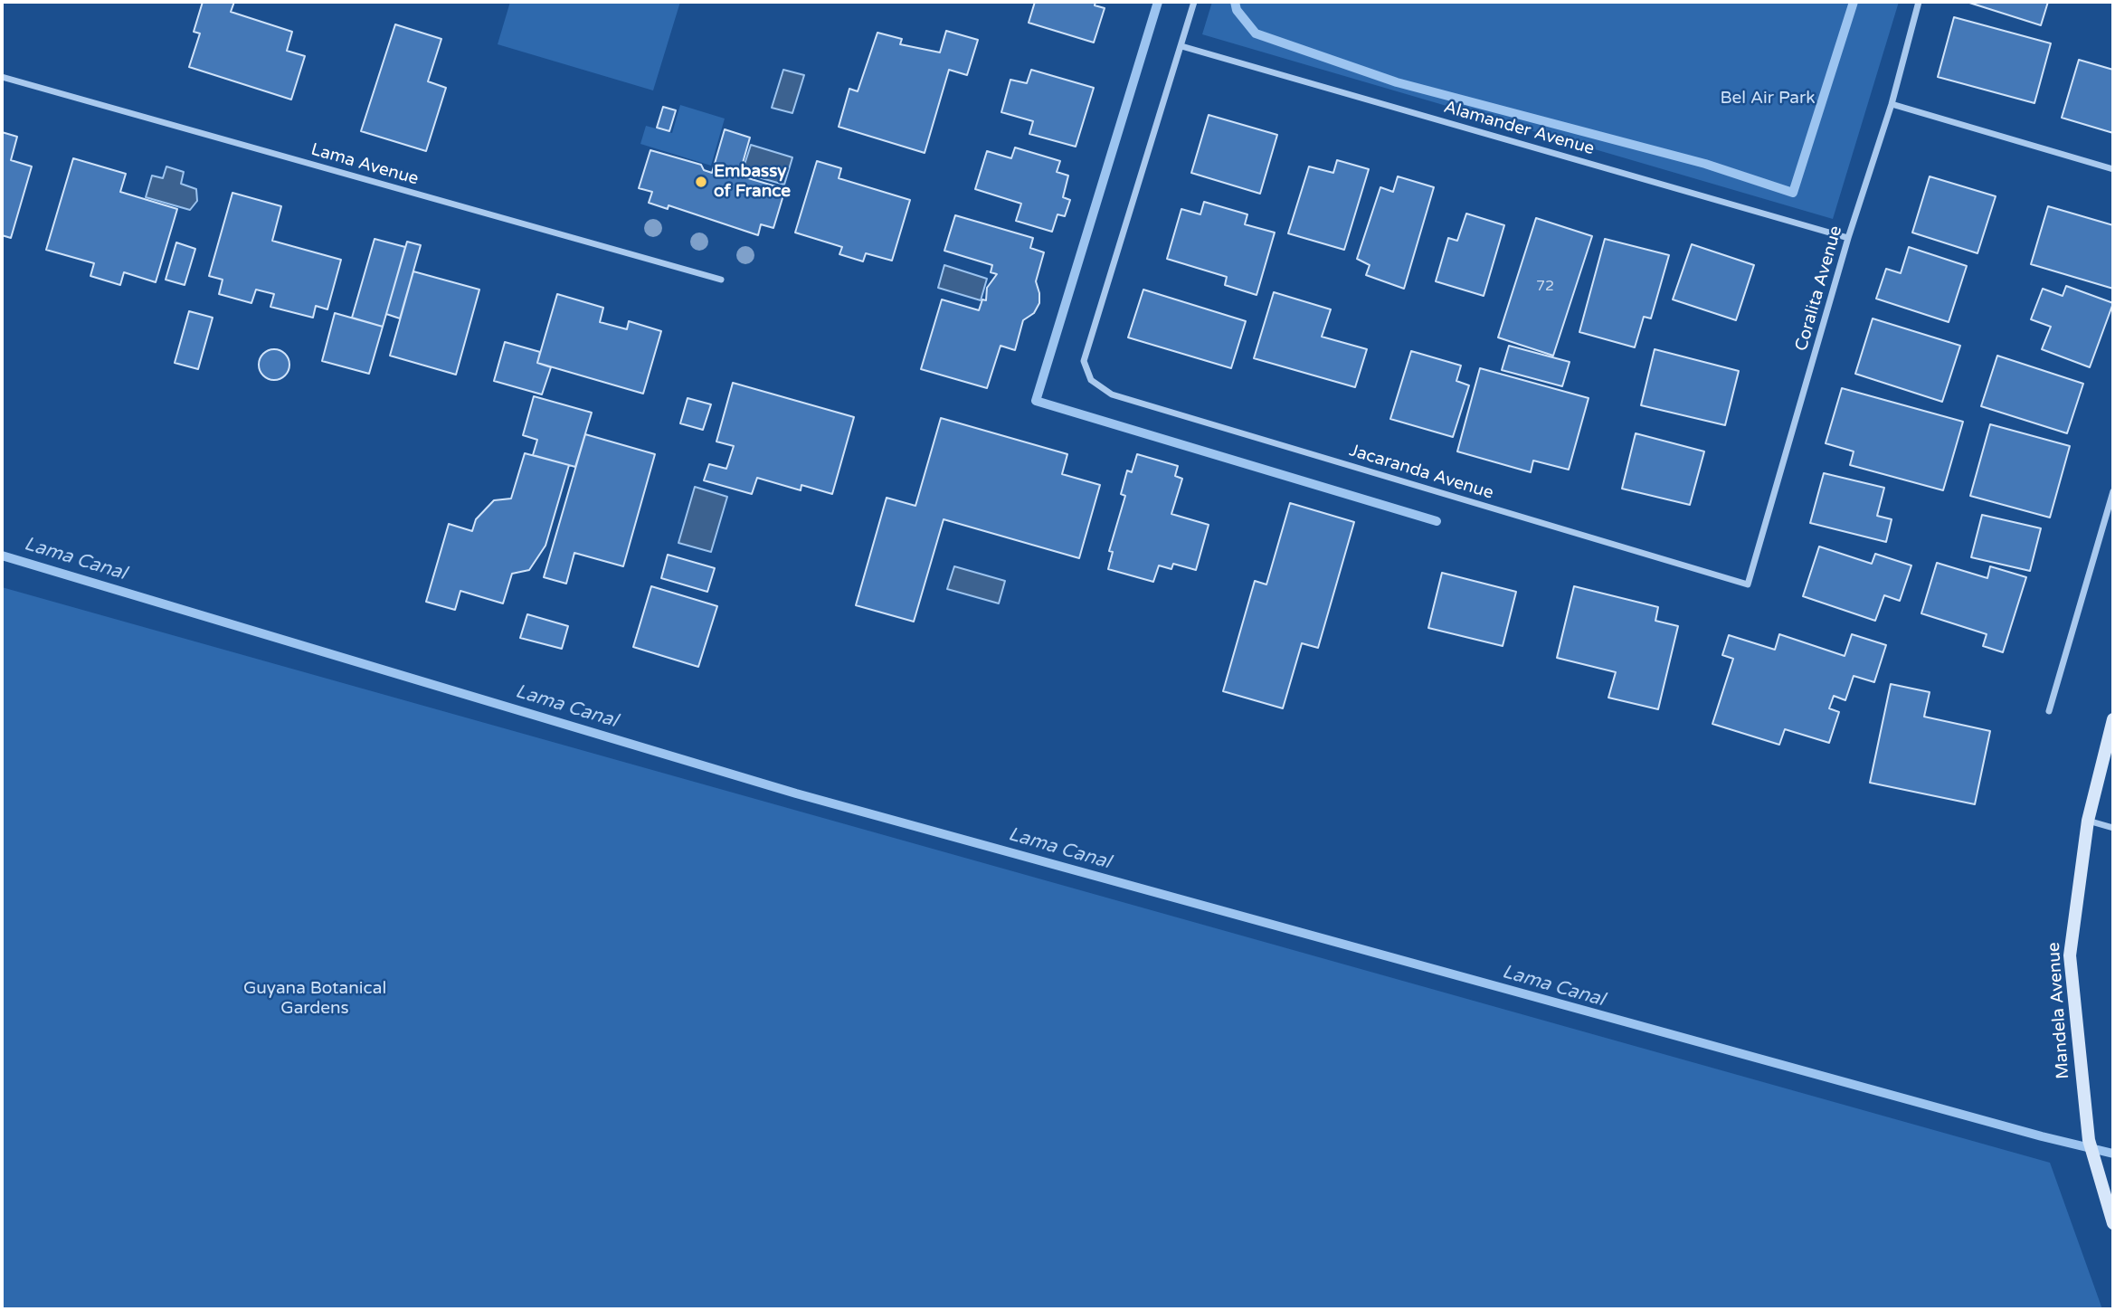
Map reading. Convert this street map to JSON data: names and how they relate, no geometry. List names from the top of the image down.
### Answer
{
  "streets": {
    "main road": ["Mandela Avenue"],
    "street": [
      "Alamander Avenue",
      "Lama Avenue",
      "Coralita Avenue",
      "Jacaranda Avenue"
    ]
  },
  "crossings": [
    ["Alamander Avenue", "Coralita Avenue"],
    ["Alamander Avenue", "Jacaranda Avenue"],
    ["Coralita Avenue", "Jacaranda Avenue"]
  ],
  "water": ["Lama Canal"],
  "parks": ["Bel Air Park", "Guyana Botanical Gardens"],
  "places": ["Embassy of France"],
  "house_numbers": ["72"]
}
